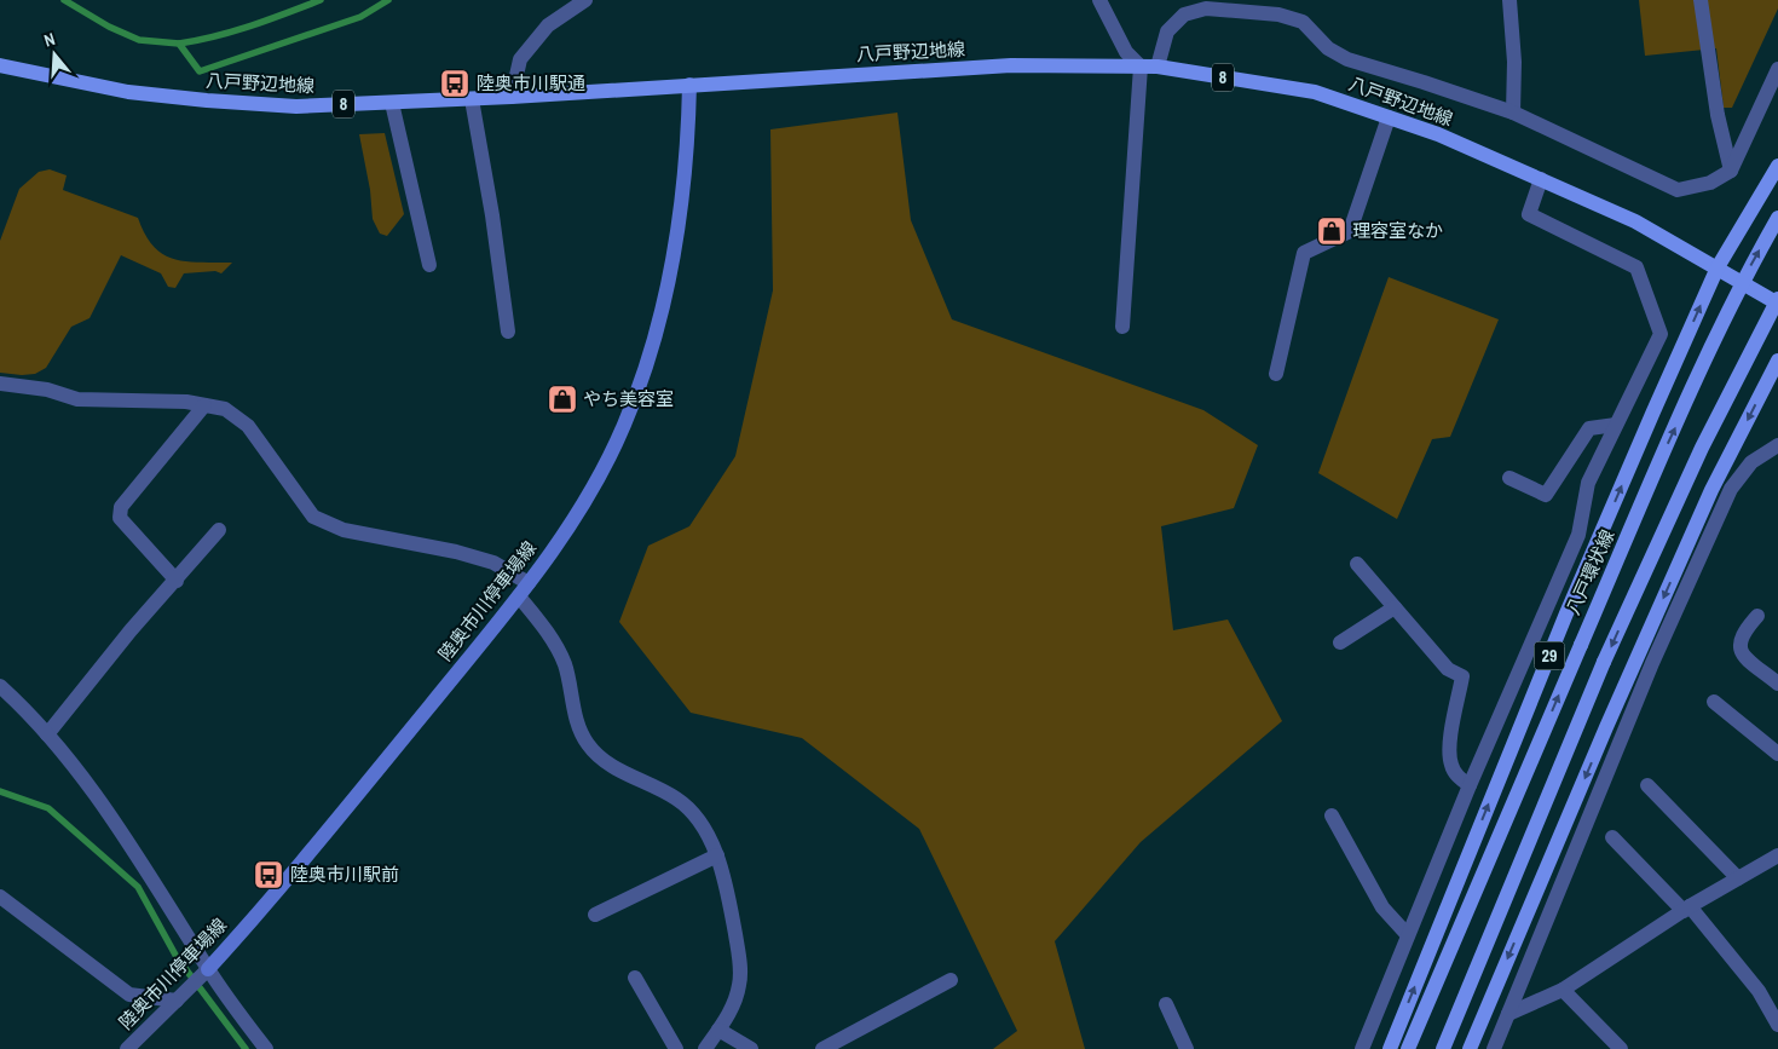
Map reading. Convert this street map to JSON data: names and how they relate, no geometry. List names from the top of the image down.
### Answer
{
  "streets": {
    "main road": [
      "八戸野辺地線",
      "8",
      "八戸環状線",
      "陸奥市川停車場線",
      "29"
    ]
  },
  "crossings": [
    ["八戸野辺地線", "陸奥市川停車場線"],
    ["八戸野辺地線", "29"]
  ],
  "places": {
    "bus stop": ["陸奥市川駅通", "陸奥市川駅前"],
    "shop": ["理容室なか", "やち美容室"]
  },
  "north": "top"
}
